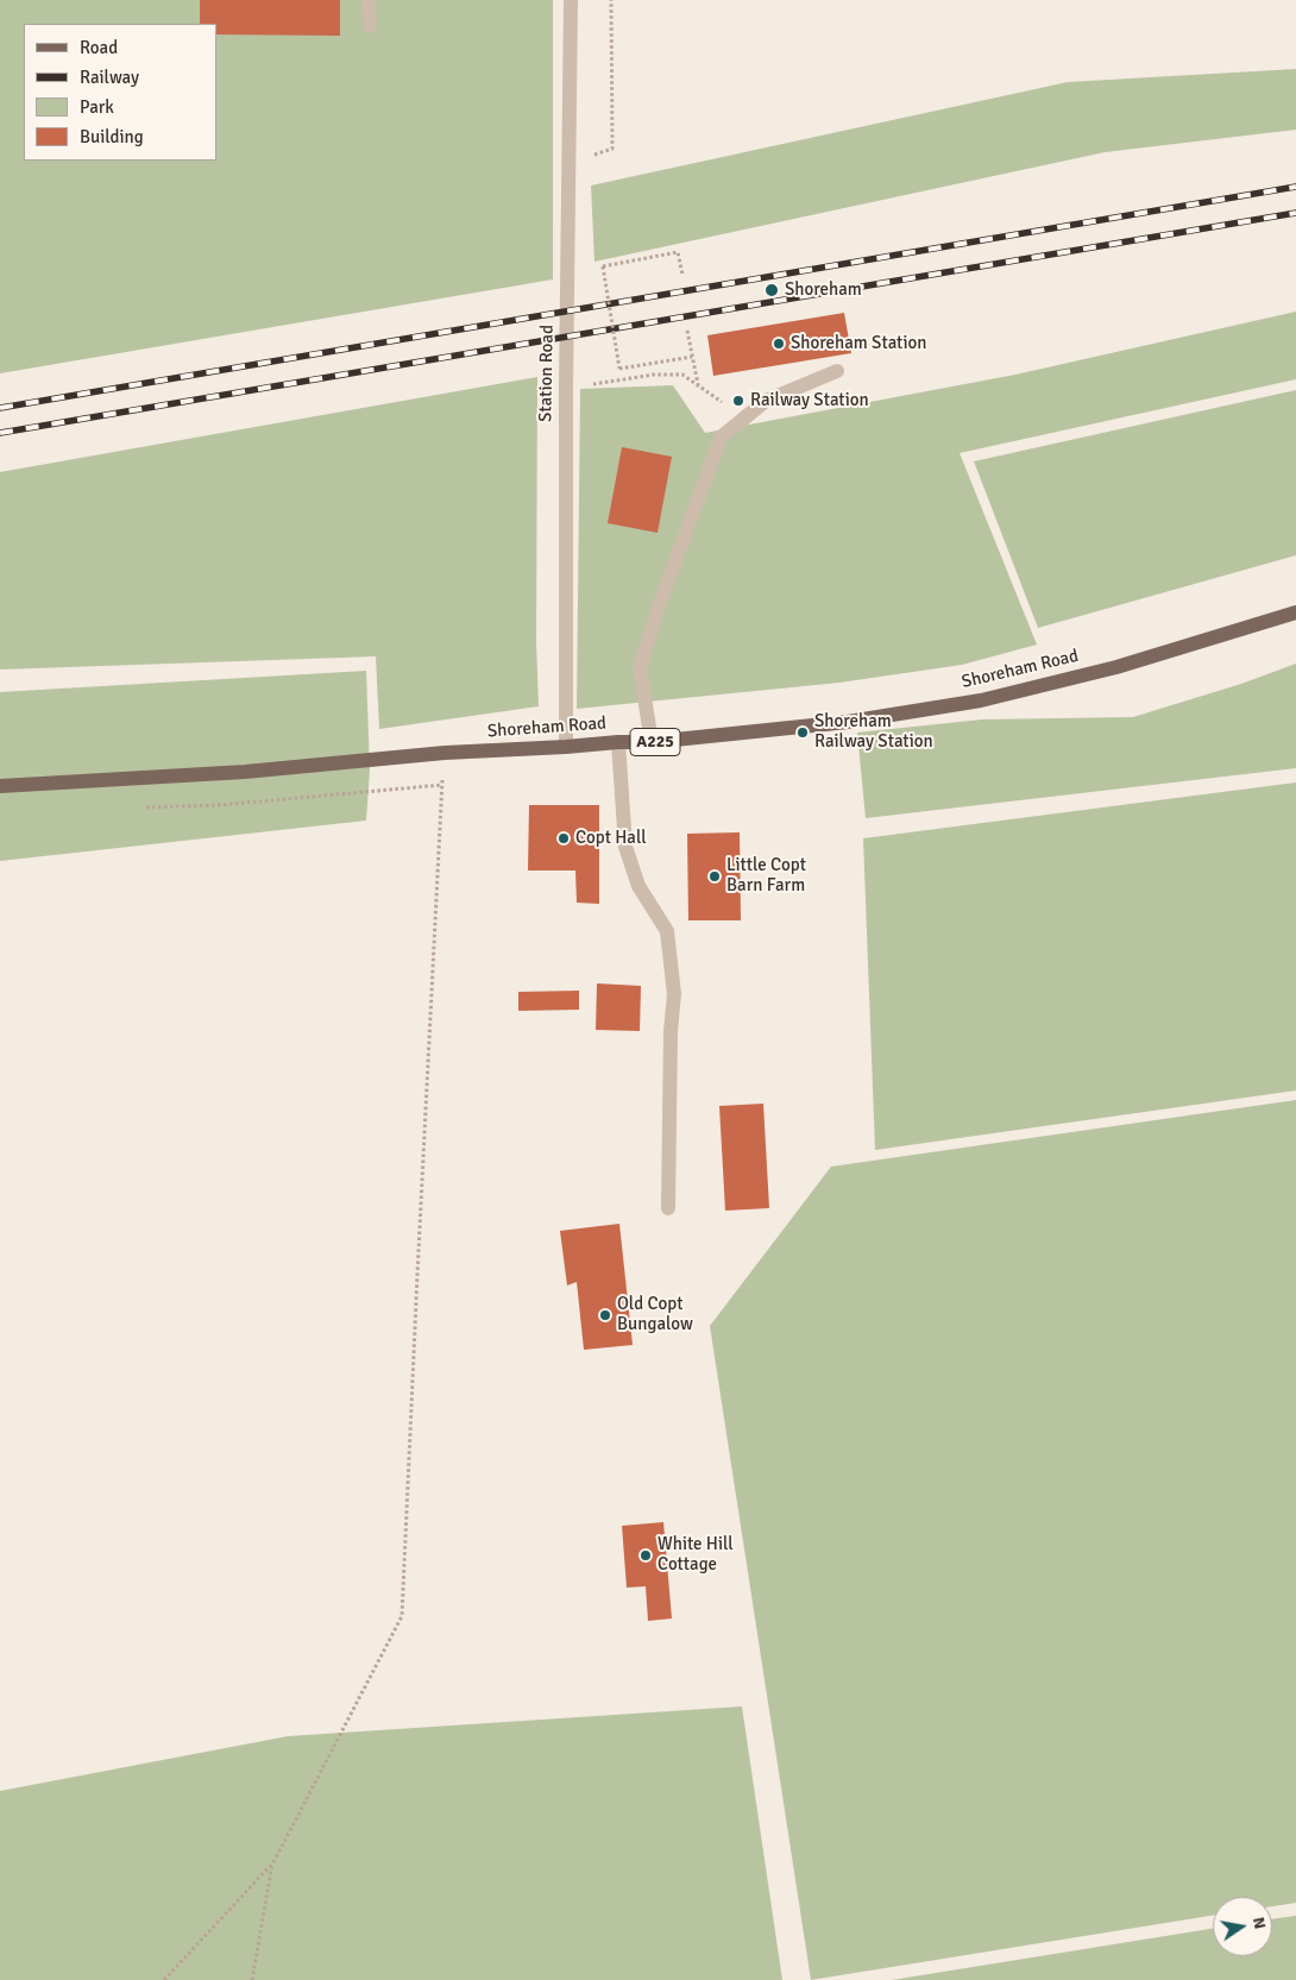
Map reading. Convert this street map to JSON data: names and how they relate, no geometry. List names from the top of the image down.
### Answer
{
  "streets": {
    "main road": ["Shoreham Road", "A225"],
    "street": ["Station Road"]
  },
  "crossings": [
    ["Station Road", "Shoreham Road"]
  ],
  "places": [
    "Shoreham",
    "Shoreham Station",
    "Railway Station",
    "Shoreham Railway Station",
    "Copt Hall",
    "Little Copt Barn Farm",
    "Old Copt Bungalow",
    "White Hill Cottage"
  ],
  "legend": [
    "Road",
    "Railway",
    "Park",
    "Building"
  ],
  "north": "right"
}
